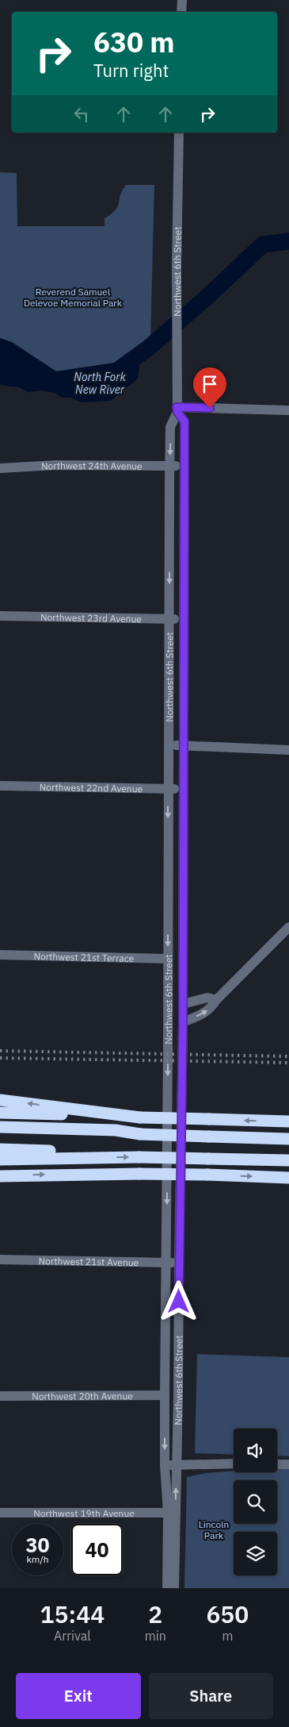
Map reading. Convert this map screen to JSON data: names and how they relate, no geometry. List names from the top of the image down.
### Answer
{
  "streets": {
    "street": [
      "Northwest 6th Street",
      "Northwest 24th Avenue",
      "Northwest 23rd Avenue",
      "Northwest 22nd Avenue",
      "Northwest 21st Terrace",
      "Northwest 21st Avenue",
      "Northwest 20th Avenue",
      "Northwest 19th Avenue"
    ]
  },
  "crossings": [
    ["Northwest 6th Street", "Northwest 24th Avenue"],
    ["Northwest 6th Street", "Northwest 23rd Avenue"],
    ["Northwest 6th Street", "Northwest 22nd Avenue"],
    ["Northwest 6th Street", "Northwest 21st Terrace"],
    ["Northwest 6th Street", "Northwest 21st Avenue"],
    ["Northwest 6th Street", "Northwest 20th Avenue"],
    ["Northwest 6th Street", "Northwest 19th Avenue"]
  ],
  "water": ["North Fork New River"],
  "parks": ["Reverend Samuel Delevoe Memorial Park", "Lincoln Park"],
  "page": {
    "turn": ["630 m", "Turn right"],
    "speed": "30 km/h",
    "limit": "40",
    "eta": [
      "15:44",
      "Arrival",
      "2",
      "min",
      "650",
      "m"
    ],
    "buttons": ["Exit", "Share"]
  }
}
